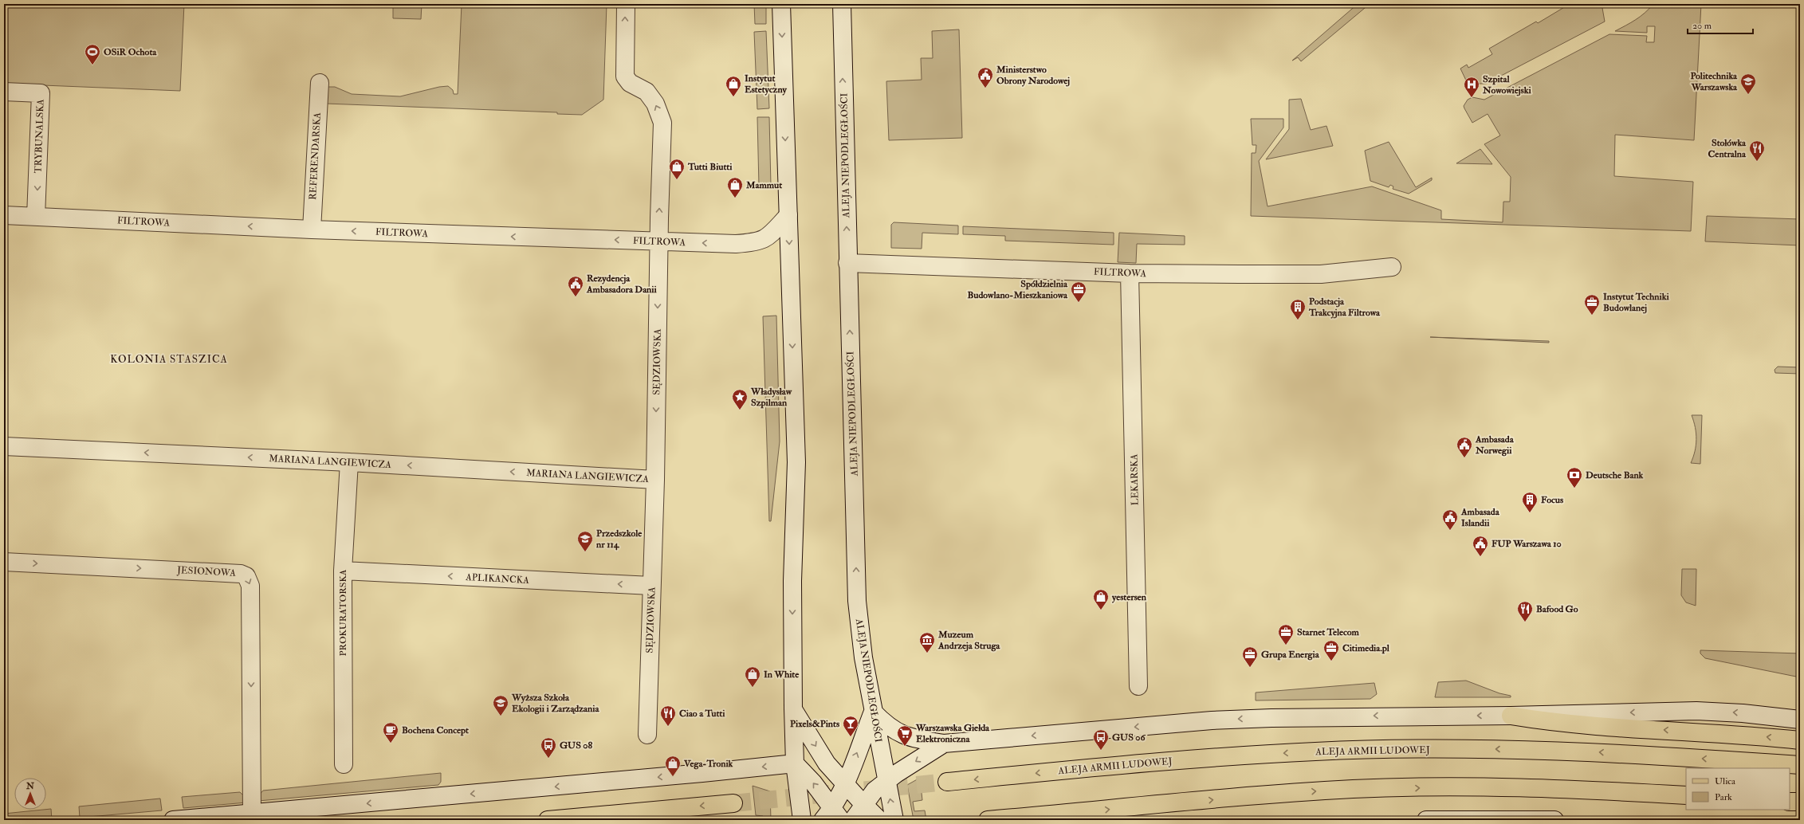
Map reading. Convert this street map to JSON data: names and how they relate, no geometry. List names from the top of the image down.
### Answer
{
  "streets": {
    "main road": ["ALEJA ARMII LUDOWEJ"],
    "street": [
      "TRYBUNALSKA",
      "ALEJA NIEPODLEGŁOŚCI",
      "REFERENDARSKA",
      "FILTROWA",
      "SĘDZIOWSKA",
      "MARIANA LANGIEWICZA",
      "LEKARSKA",
      "JESIONOWA",
      "APLIKANCKA",
      "PROKURATORSKA"
    ]
  },
  "crossings": [
    ["TRYBUNALSKA", "FILTROWA"],
    ["ALEJA NIEPODLEGŁOŚCI", "FILTROWA"],
    ["REFERENDARSKA", "FILTROWA"],
    ["FILTROWA", "SĘDZIOWSKA"],
    ["FILTROWA", "LEKARSKA"],
    ["SĘDZIOWSKA", "MARIANA LANGIEWICZA"],
    ["SĘDZIOWSKA", "APLIKANCKA"],
    ["MARIANA LANGIEWICZA", "PROKURATORSKA"],
    ["APLIKANCKA", "PROKURATORSKA"]
  ],
  "one_way": [
    "TRYBUNALSKA",
    "FILTROWA",
    "MARIANA LANGIEWICZA",
    "APLIKANCKA"
  ],
  "districts": ["KOLONIA STASZICA"],
  "places": {
    "sports": ["OSiR Ochota"],
    "public building": [
      "Ministerstwo Obrony Narodowej",
      "Rezydencja Ambasadora Danii",
      "Ambasada Norwegii",
      "Ambasada Islandii",
      "FUP Warszawa 10"
    ],
    "school or university": ["Politechnika Warszawska", "Przedszkole nr 114", "Wyższa Szkoła Ekologii i Zarządzania"],
    "shop": [
      "Instytut Estetyczny",
      "Tutti Biutti",
      "Mammut",
      "yestersen",
      "In White",
      "Vega-Tronik"
    ],
    "hospital": ["Szpital Nowowiejski"],
    "restaurant": ["Stołówka Centralna", "Bafood Go", "Ciao a Tutti"],
    "office": [
      "Spółdzielnia Budowlano-Mieszkaniowa",
      "Instytut Techniki Budowlanej",
      "Starnet Telecom",
      "Citimedia.pl",
      "Grupa Energia"
    ],
    "building": ["Podstacja Trakcyjna Filtrowa", "Focus"],
    "place": ["Władysław Szpilman"],
    "bank": ["Deutsche Bank"],
    "museum": ["Muzeum Andrzeja Struga"],
    "bar": ["Pixels&Pints"],
    "cafe": ["Bochena Concept"],
    "supermarket": ["Warszawska Giełda Elektroniczna"],
    "bus stop": ["GUS 06", "GUS 08"]
  },
  "legend": ["Ulica", "Park"],
  "scale_bar": "20 m",
  "north": "top"
}
